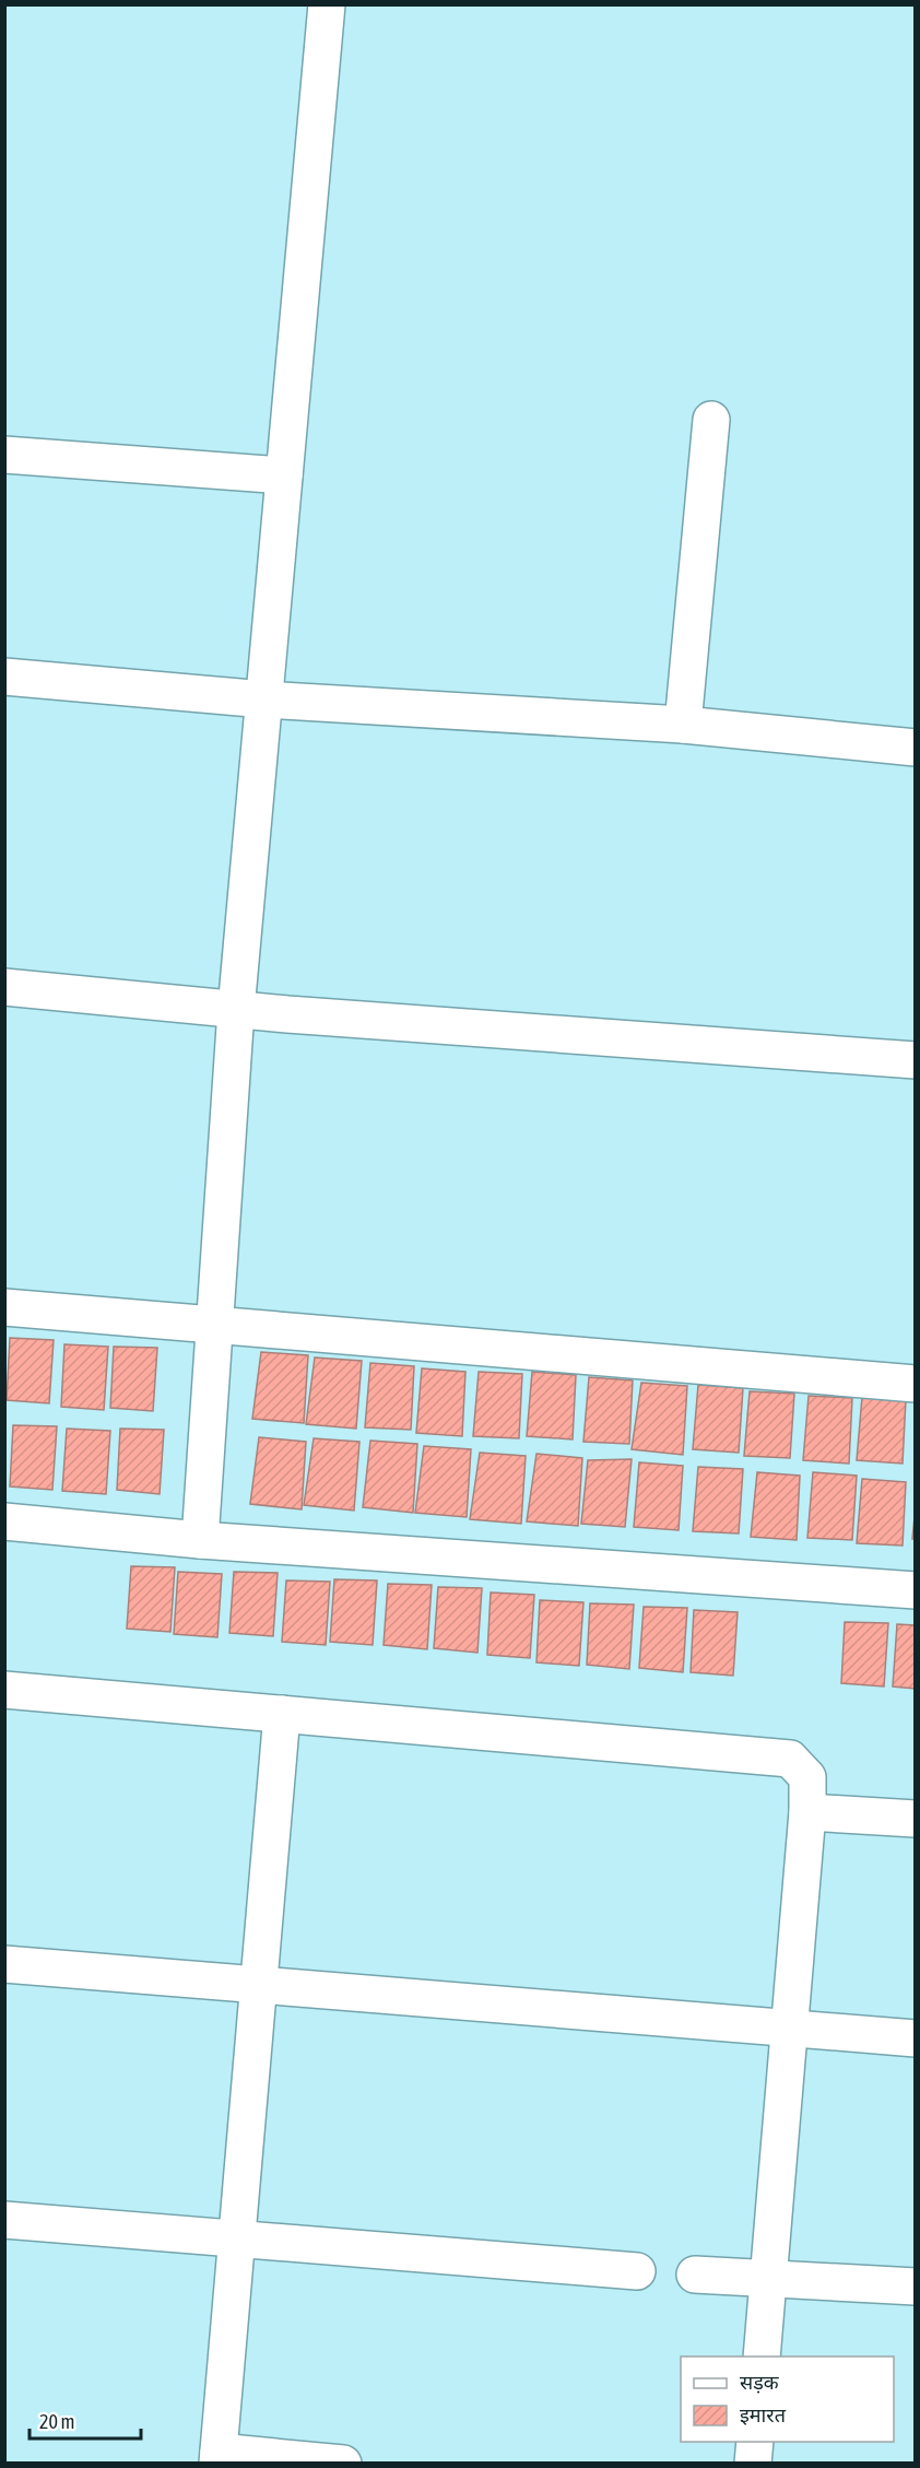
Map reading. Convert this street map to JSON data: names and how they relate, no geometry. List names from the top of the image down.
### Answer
{
  "legend": ["सड़क", "इमारत"],
  "scale_bar": "20 m"
}
